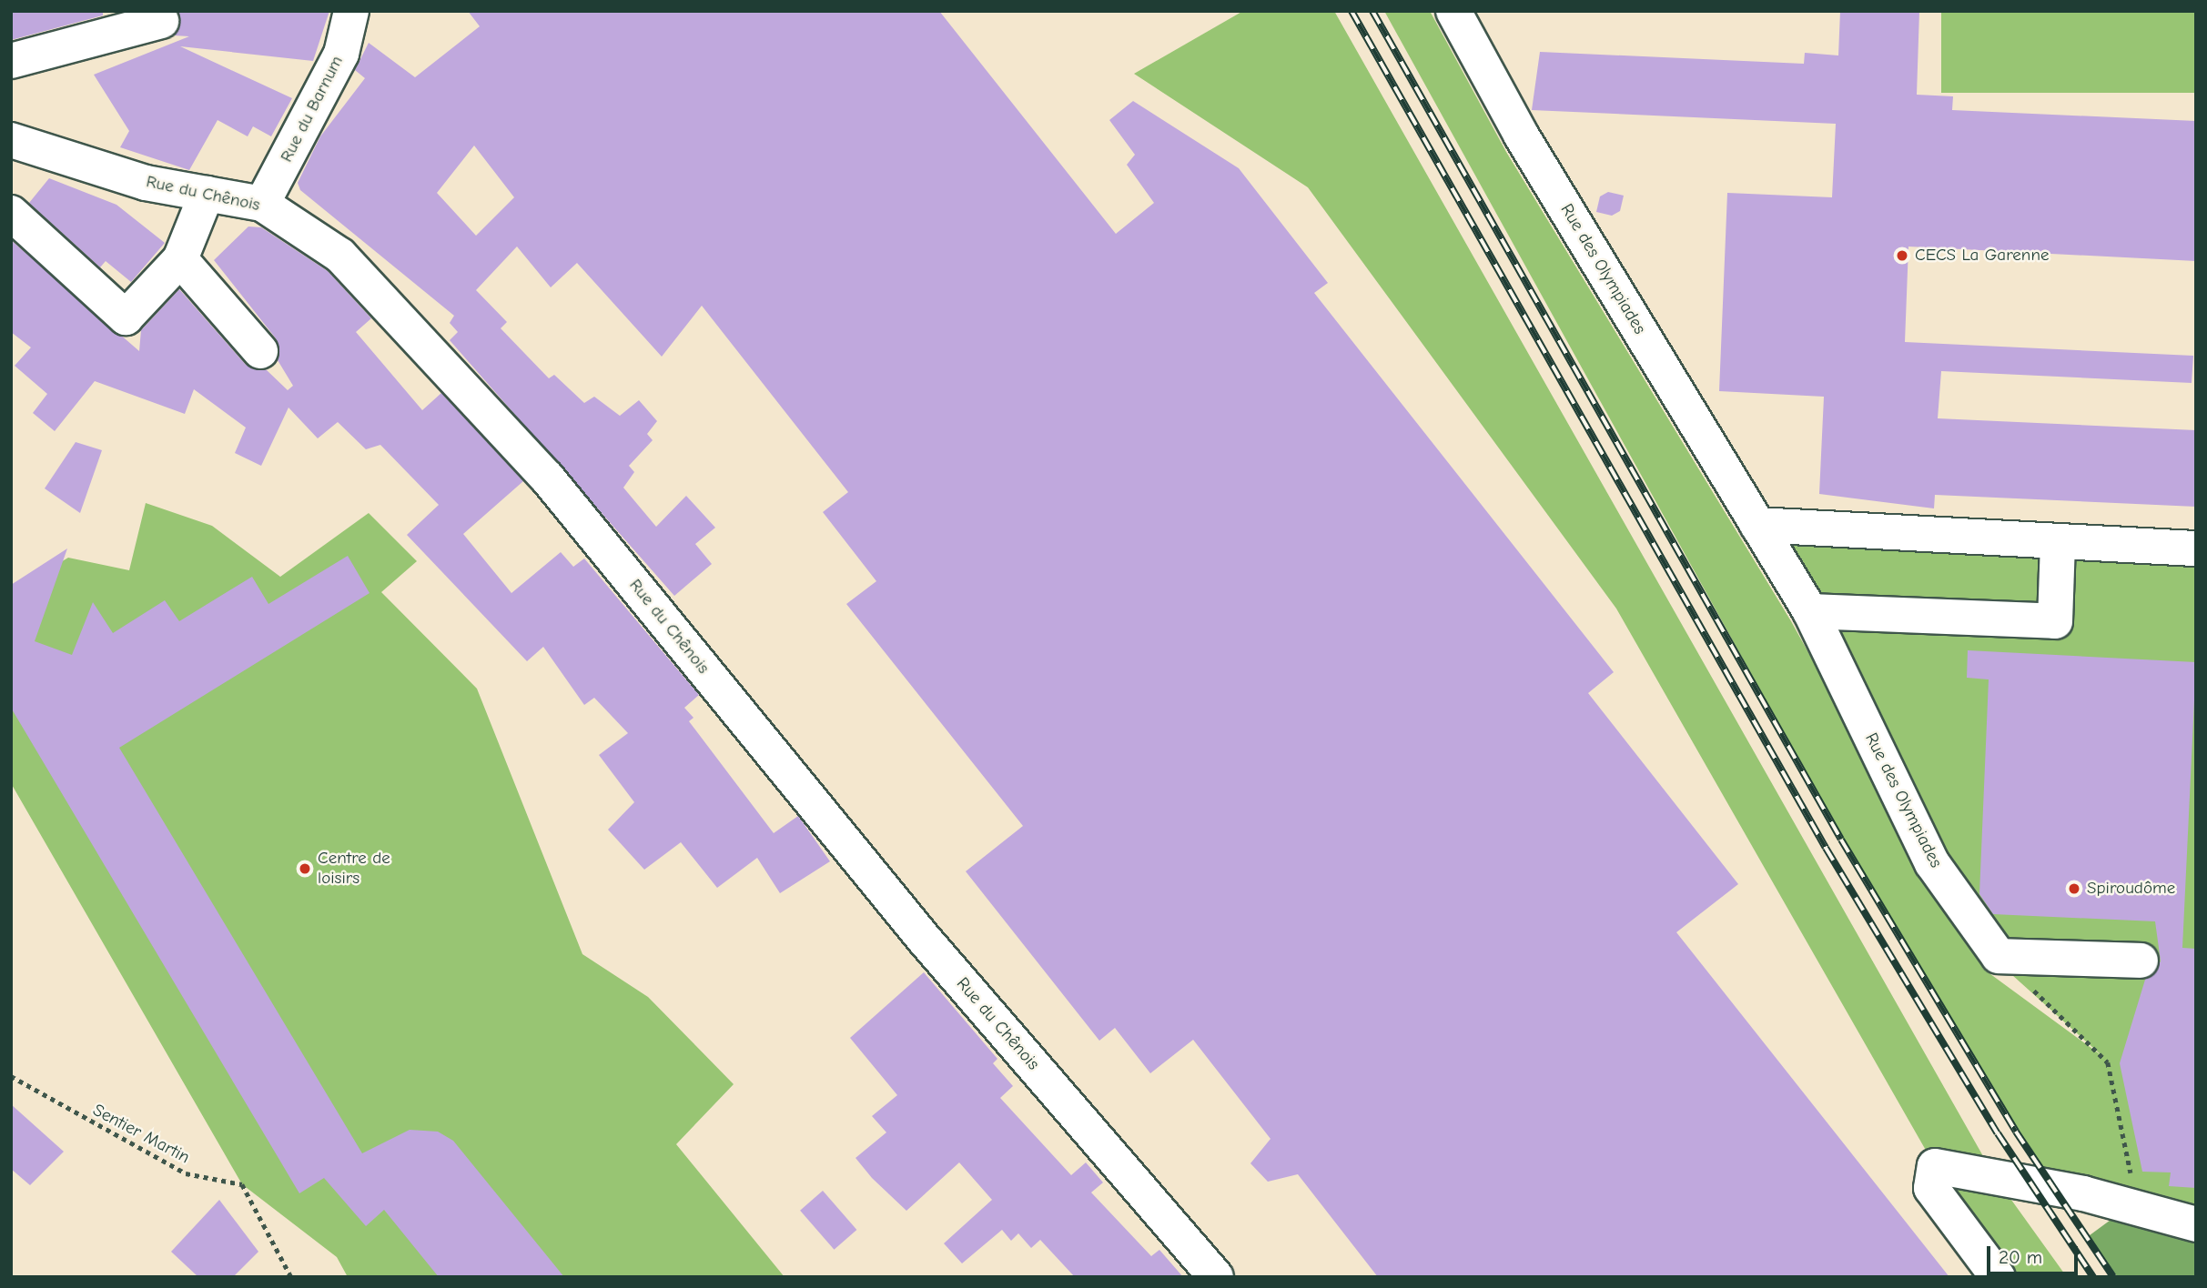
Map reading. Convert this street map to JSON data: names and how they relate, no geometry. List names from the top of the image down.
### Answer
{
  "streets": {
    "street": ["Rue du Barnum", "Rue du Chênois", "Rue des Olympiades"],
    "path": ["Sentier Martin"]
  },
  "crossings": [
    ["Rue du Barnum", "Rue du Chênois"]
  ],
  "places": ["CECS La Garenne", "Centre de loisirs", "Spiroudôme"],
  "scale_bar": "20 m"
}
